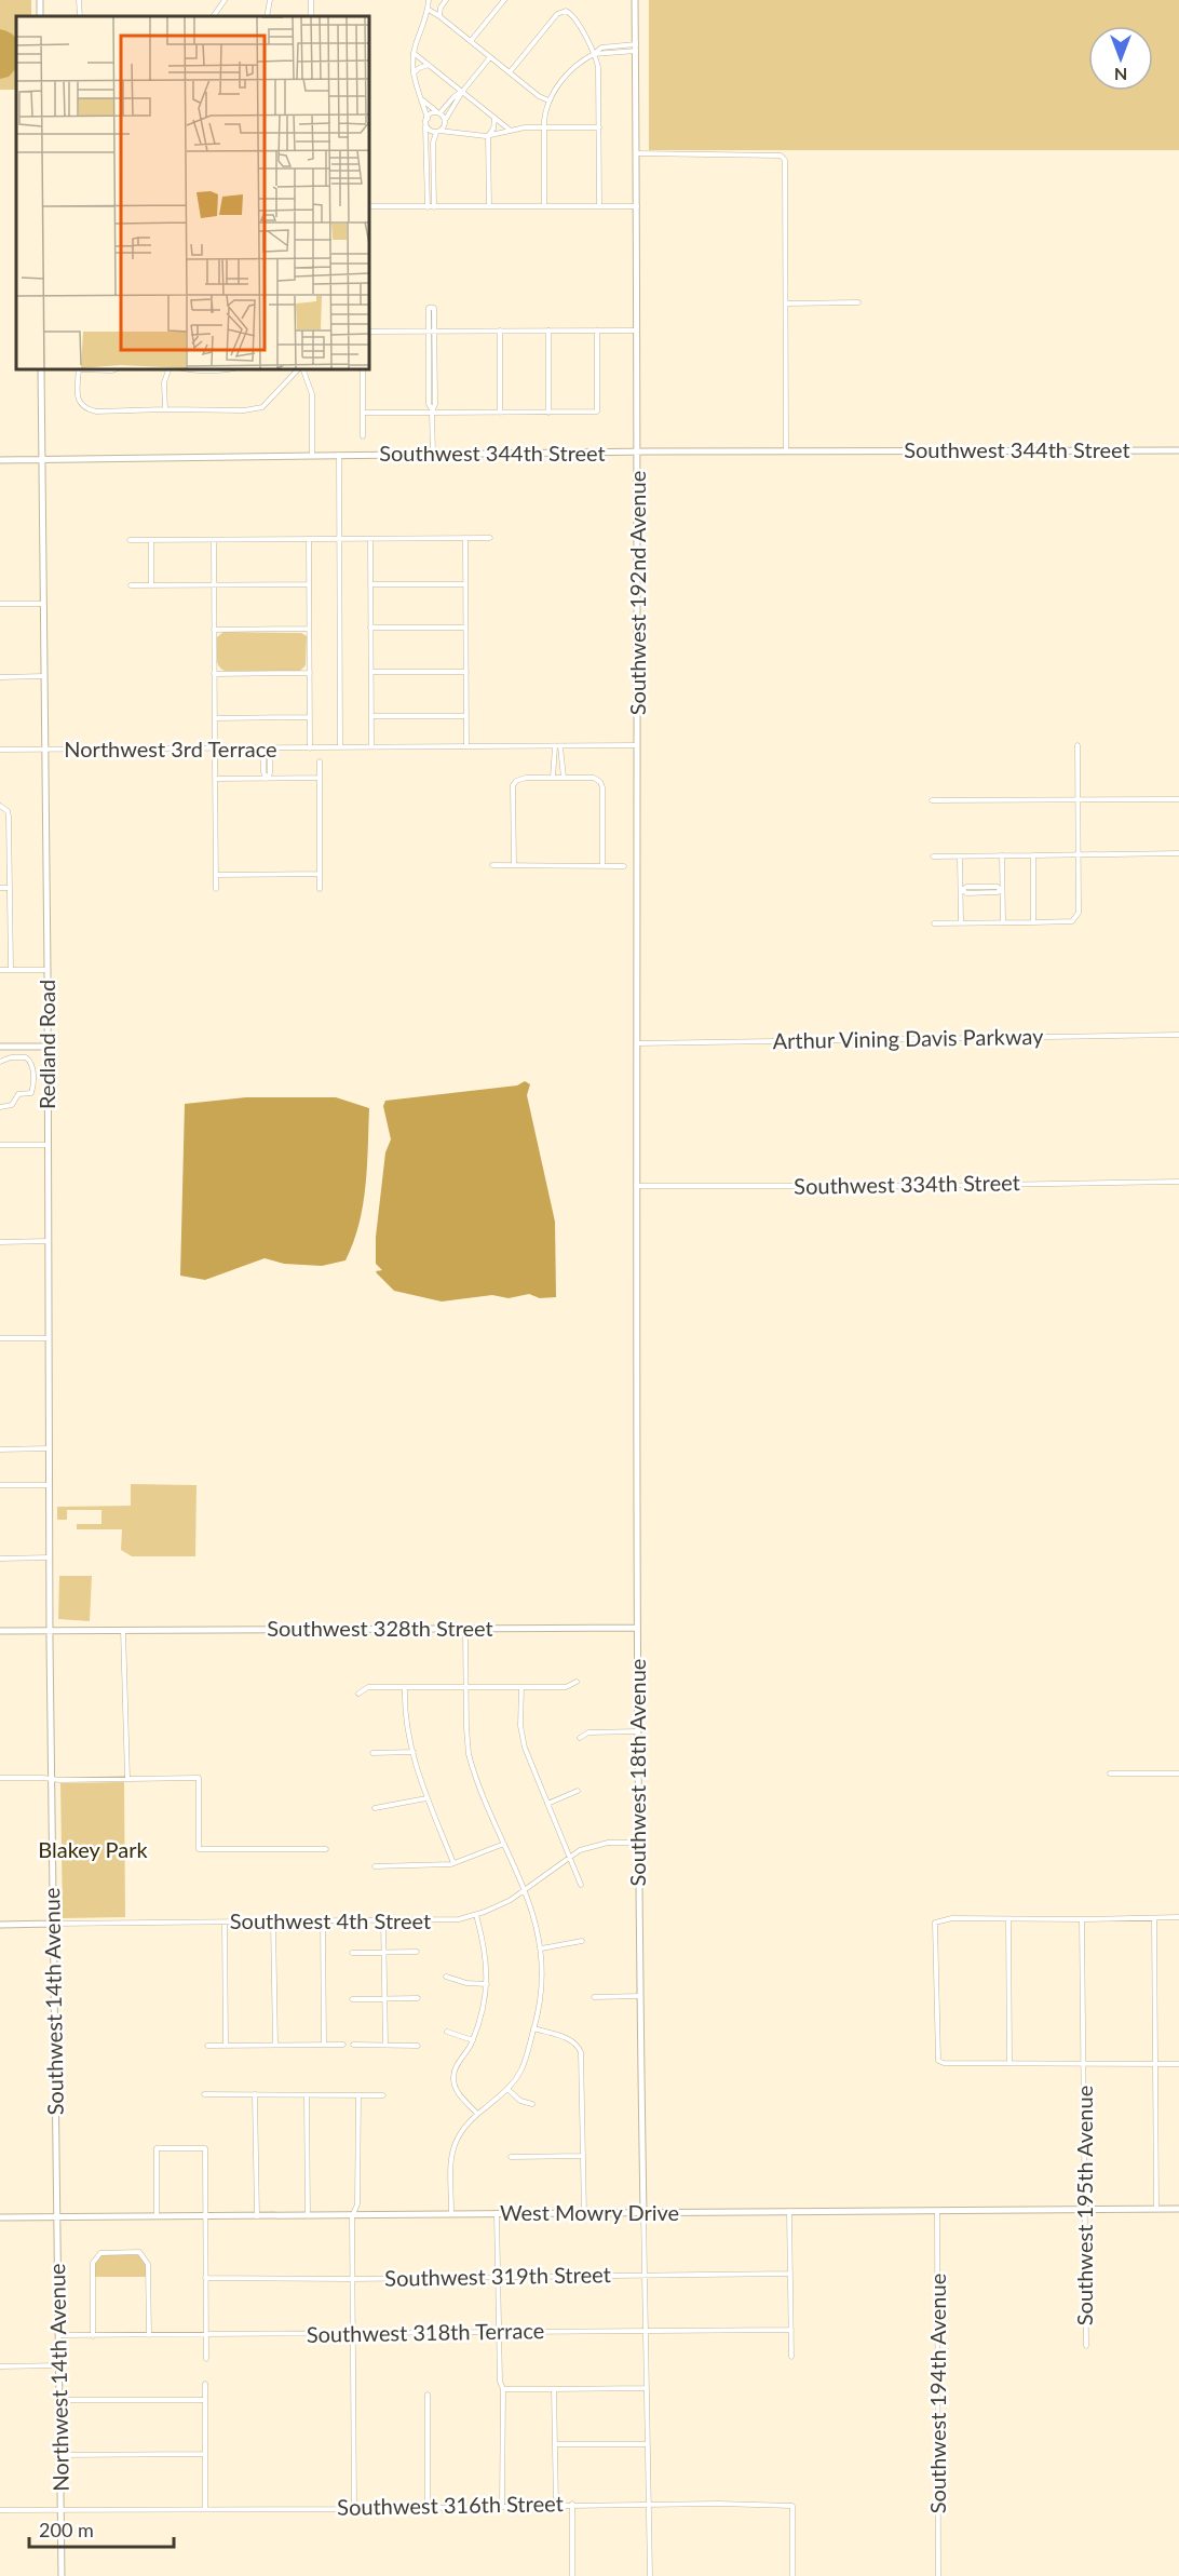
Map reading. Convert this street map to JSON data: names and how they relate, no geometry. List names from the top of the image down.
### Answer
{
  "streets": {
    "street": [
      "Southwest 344th Street",
      "Southwest 192nd Avenue",
      "Northwest 3rd Terrace",
      "Arthur Vining Davis Parkway",
      "Redland Road",
      "Southwest 334th Street",
      "Southwest 328th Street",
      "Southwest 18th Avenue",
      "Southwest 4th Street",
      "Southwest 14th Avenue",
      "Southwest 195th Avenue",
      "West Mowry Drive",
      "Southwest 319th Street",
      "Southwest 318th Terrace",
      "Northwest 14th Avenue",
      "Southwest 194th Avenue",
      "Southwest 316th Street"
    ]
  },
  "crossings": [
    ["Southwest 344th Street", "Southwest 192nd Avenue"],
    ["Southwest 344th Street", "Redland Road"],
    ["Southwest 192nd Avenue", "Arthur Vining Davis Parkway"],
    ["Southwest 192nd Avenue", "Southwest 334th Street"],
    ["Southwest 192nd Avenue", "Southwest 18th Avenue"],
    ["Northwest 3rd Terrace", "Redland Road"],
    ["Redland Road", "Southwest 328th Street"],
    ["Redland Road", "Southwest 14th Avenue"],
    ["Southwest 334th Street", "Southwest 18th Avenue"],
    ["Southwest 328th Street", "Southwest 18th Avenue"],
    ["Southwest 328th Street", "Southwest 14th Avenue"],
    ["Southwest 18th Avenue", "Southwest 4th Street"],
    ["Southwest 18th Avenue", "West Mowry Drive"],
    ["Southwest 18th Avenue", "Southwest 319th Street"],
    ["Southwest 18th Avenue", "Southwest 318th Terrace"],
    ["Southwest 4th Street", "Southwest 14th Avenue"],
    ["Southwest 14th Avenue", "West Mowry Drive"],
    ["Southwest 14th Avenue", "Northwest 14th Avenue"],
    ["Southwest 195th Avenue", "West Mowry Drive"],
    ["West Mowry Drive", "Northwest 14th Avenue"],
    ["West Mowry Drive", "Southwest 194th Avenue"],
    ["Southwest 318th Terrace", "Northwest 14th Avenue"],
    ["Northwest 14th Avenue", "Southwest 316th Street"]
  ],
  "parks": ["Blakey Park"],
  "scale_bar": "200 m",
  "north": "bottom"
}
